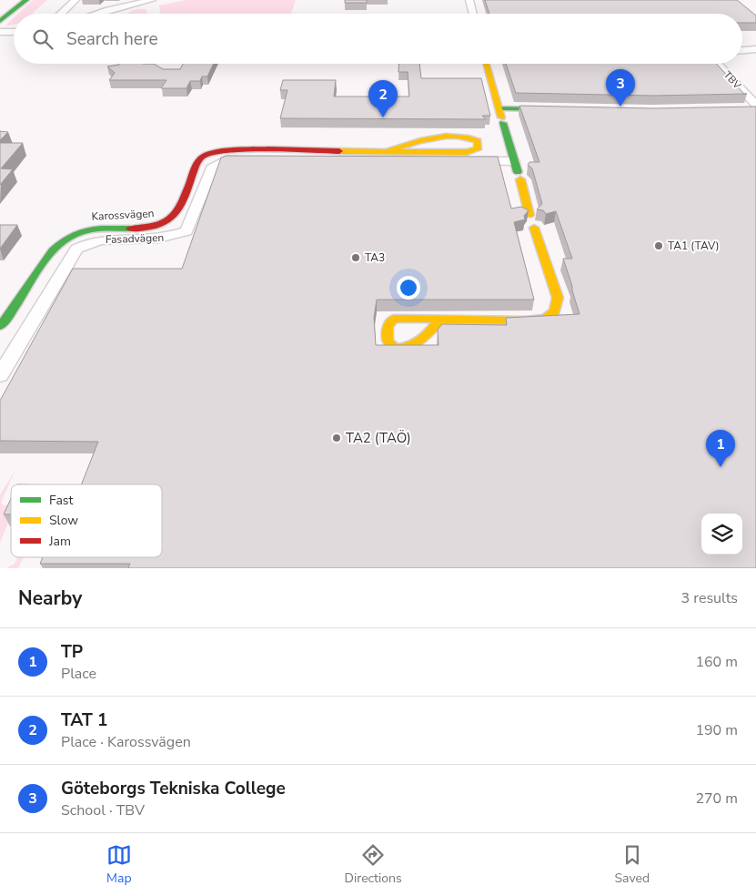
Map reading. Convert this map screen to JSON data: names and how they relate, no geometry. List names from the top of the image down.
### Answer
{
  "streets": {
    "street": ["TBV", "Karossvägen", "Fasadvägen"]
  },
  "places": ["TA1 (TAV)", "TA3", "TA2 (TAÖ)"],
  "legend": ["Fast", "Slow", "Jam"],
  "page": {
    "search": "Search here",
    "pins": ["3", "2", "1"],
    "heading": ["Nearby", "3 results"],
    "list": [
      {
        "mark": "1",
        "name": "TP",
        "note": "Place",
        "value": "160 m"
      },
      {
        "mark": "2",
        "name": "TAT 1",
        "note": "Place · Karossvägen",
        "value": "190 m"
      },
      {
        "mark": "3",
        "name": "Göteborgs Tekniska College",
        "note": "School · TBV",
        "value": "270 m"
      }
    ],
    "nav": ["Map", "Directions", "Saved"]
  }
}
